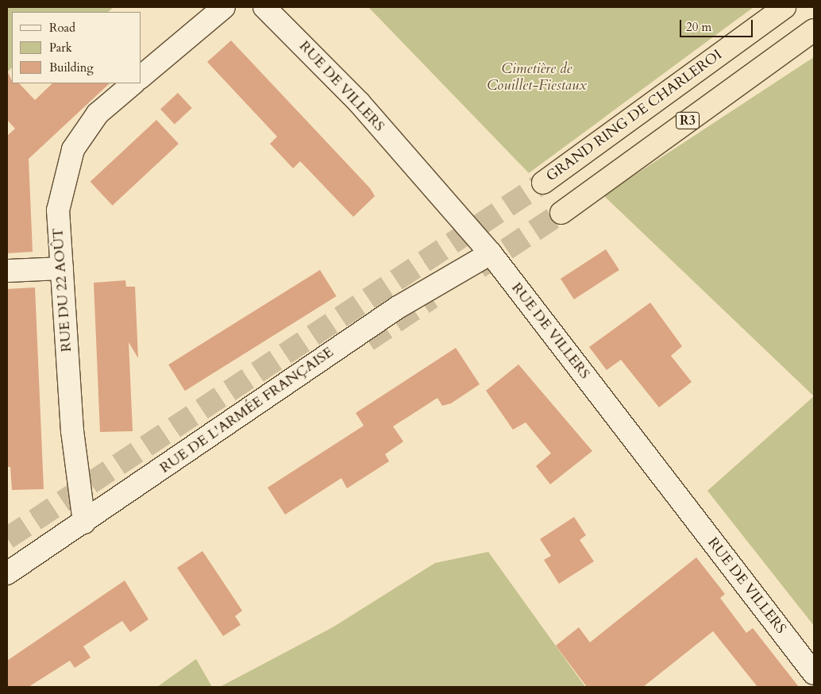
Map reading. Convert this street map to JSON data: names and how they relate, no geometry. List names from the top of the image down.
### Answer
{
  "streets": {
    "highway": ["GRAND RING DE CHARLEROI", "R3"],
    "street": ["RUE DE VILLERS", "RUE DU 22 AOÛT", "RUE DE L'ARMÉE FRANÇAISE"]
  },
  "crossings": [
    ["RUE DE VILLERS", "RUE DE L'ARMÉE FRANÇAISE"],
    ["RUE DU 22 AOÛT", "RUE DE L'ARMÉE FRANÇAISE"]
  ],
  "parks": ["Cimetière de Couillet-Fiestaux"],
  "legend": ["Road", "Park", "Building"],
  "scale_bar": "20 m"
}
